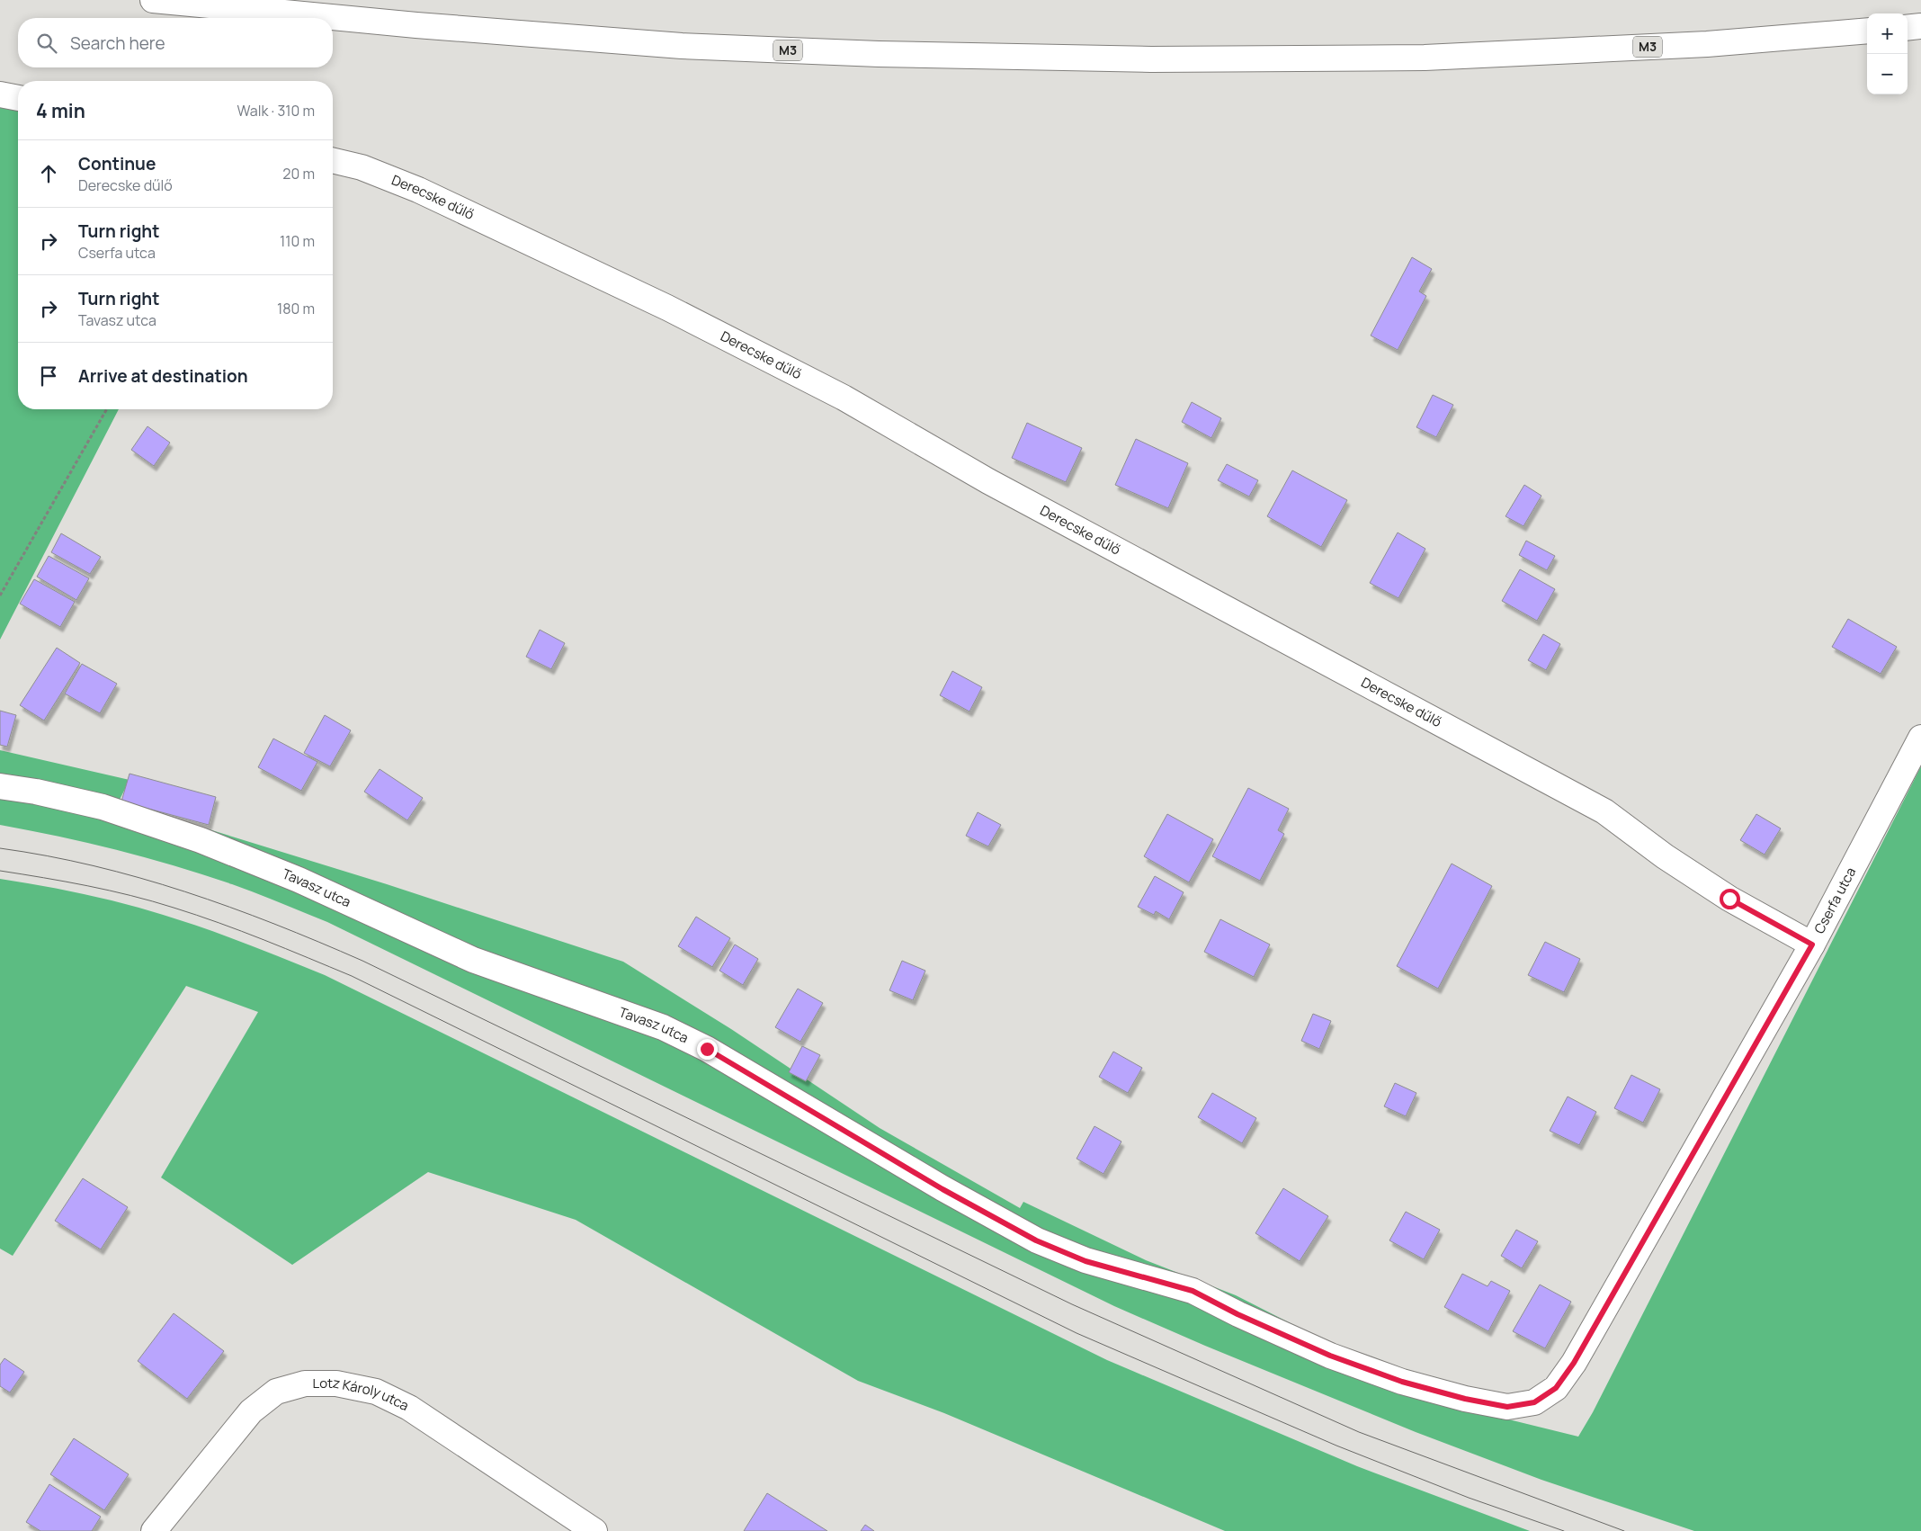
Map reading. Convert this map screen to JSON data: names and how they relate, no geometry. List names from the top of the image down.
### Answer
{
  "streets": {
    "main road": [
      "M3",
      "Derecske dűlő",
      "Tavasz utca",
      "Cserfa utca",
      "Lotz Károly utca"
    ]
  },
  "crossings": [
    ["Derecske dűlő", "Cserfa utca"],
    ["Tavasz utca", "Cserfa utca"]
  ],
  "page": {
    "map_buttons": ["+", "−"],
    "search": "Search here",
    "heading": ["4 min", "Walk · 310 m"],
    "list": [
      ["Continue", "Derecske dűlő", "20 m"],
      ["Turn right", "Cserfa utca", "110 m"],
      ["Turn right", "Tavasz utca", "180 m"],
      "Arrive at destination"
    ]
  }
}
